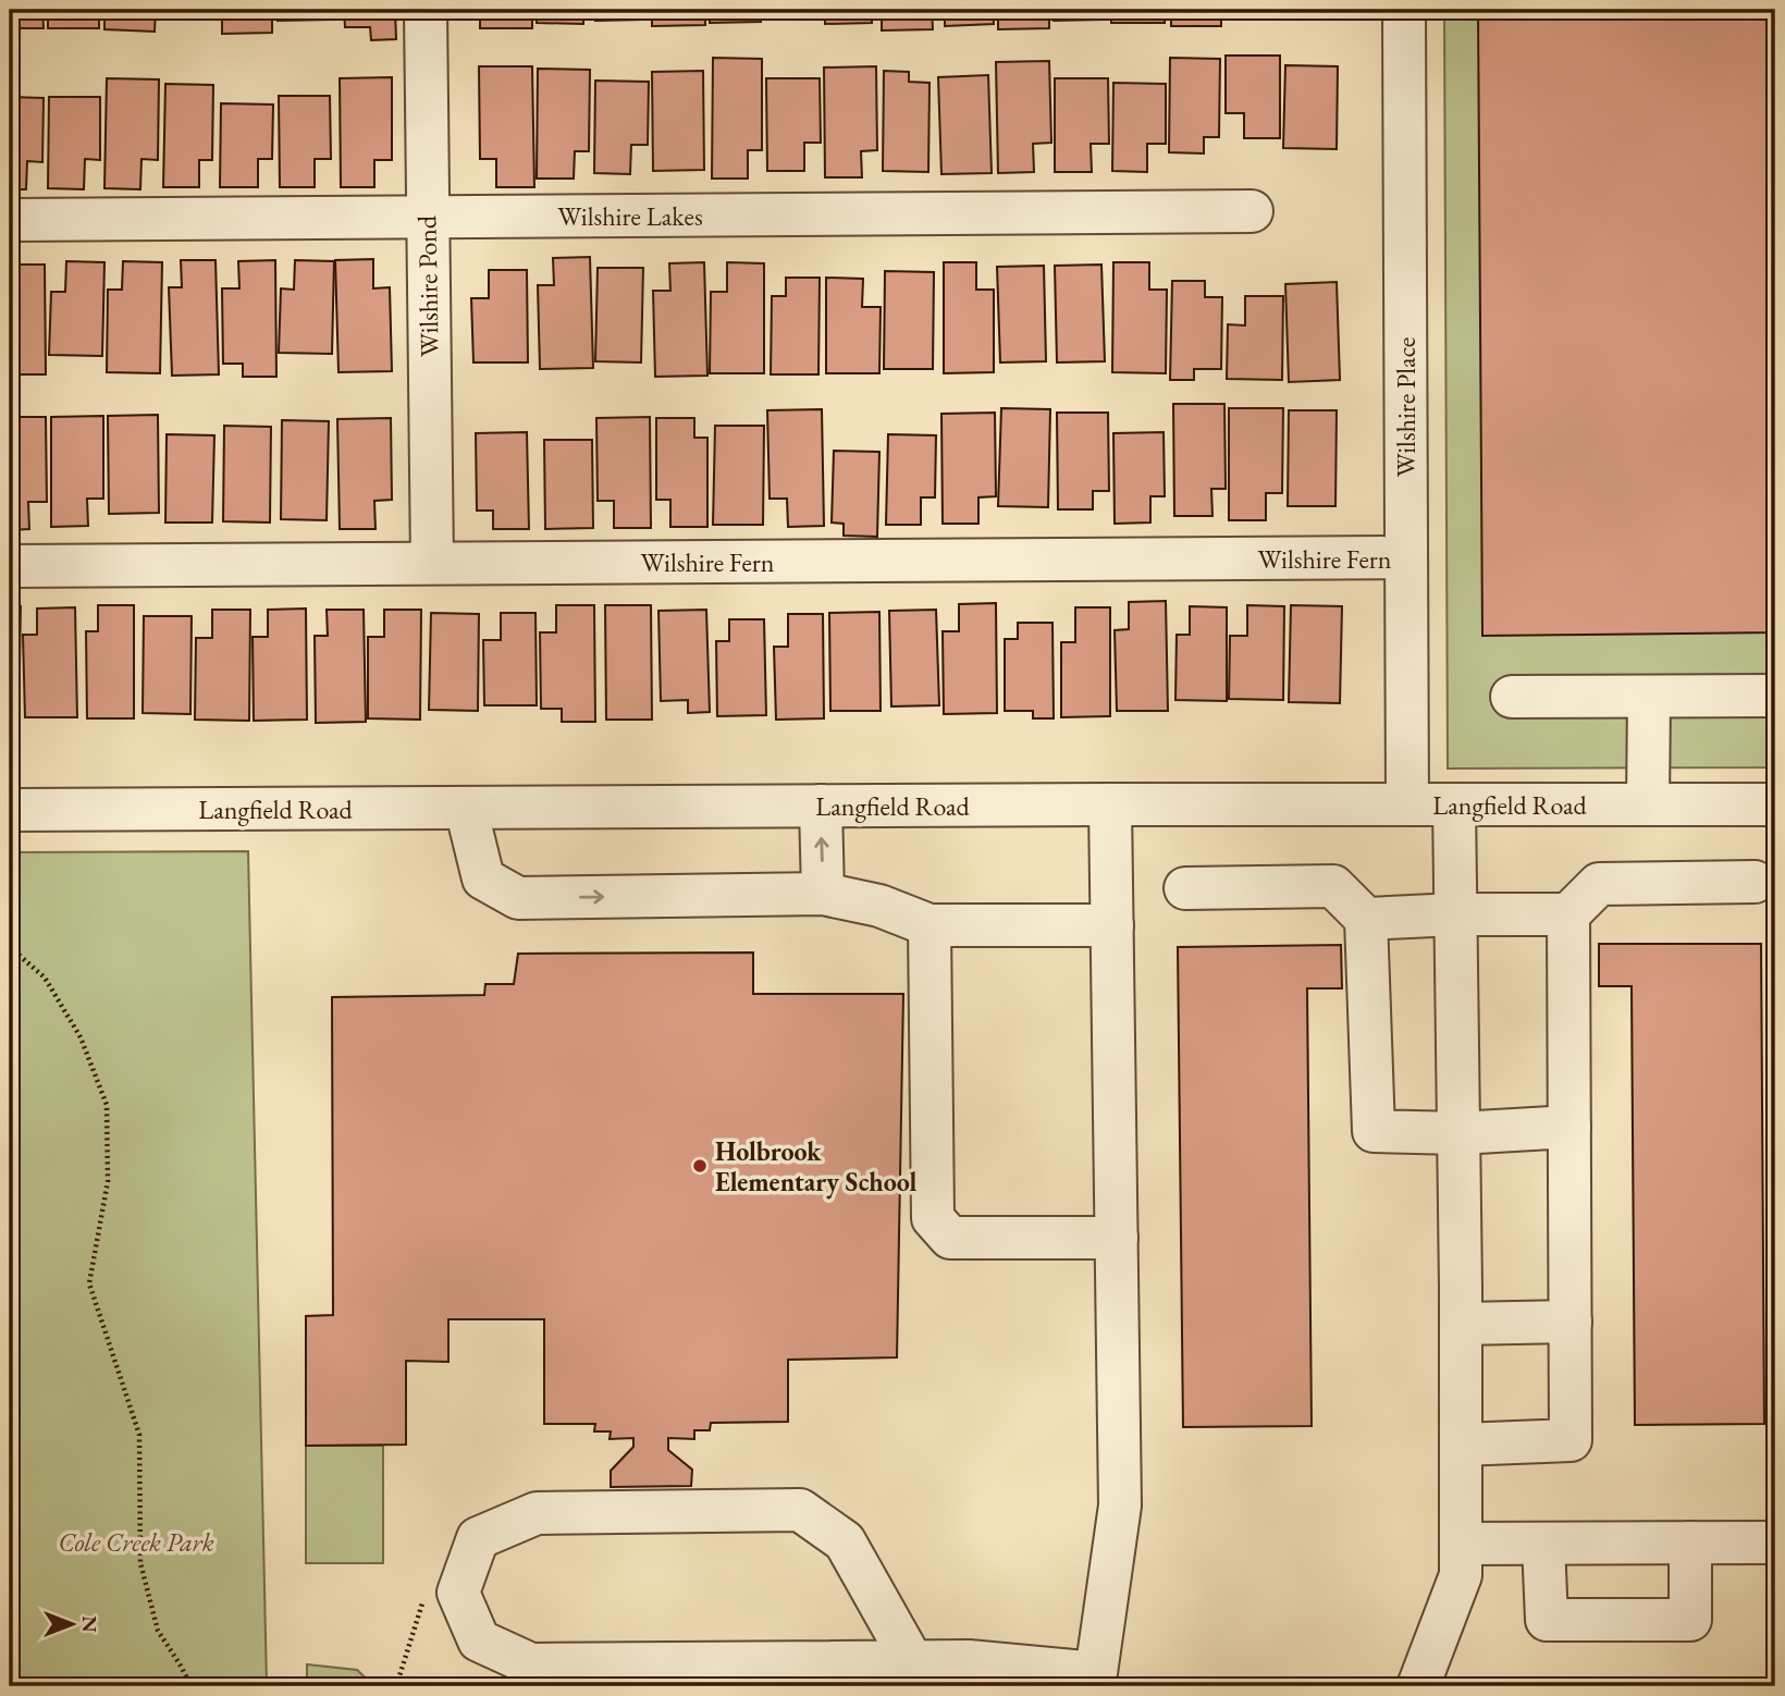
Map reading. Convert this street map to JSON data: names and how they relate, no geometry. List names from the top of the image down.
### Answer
{
  "streets": {
    "street": [
      "Wilshire Lakes",
      "Wilshire Pond",
      "Wilshire Place",
      "Wilshire Fern",
      "Langfield Road"
    ]
  },
  "crossings": [
    ["Wilshire Lakes", "Wilshire Pond"],
    ["Wilshire Pond", "Wilshire Fern"],
    ["Wilshire Place", "Wilshire Fern"],
    ["Wilshire Place", "Langfield Road"]
  ],
  "parks": ["Cole Creek Park"],
  "places": ["Holbrook Elementary School"],
  "north": "right"
}
